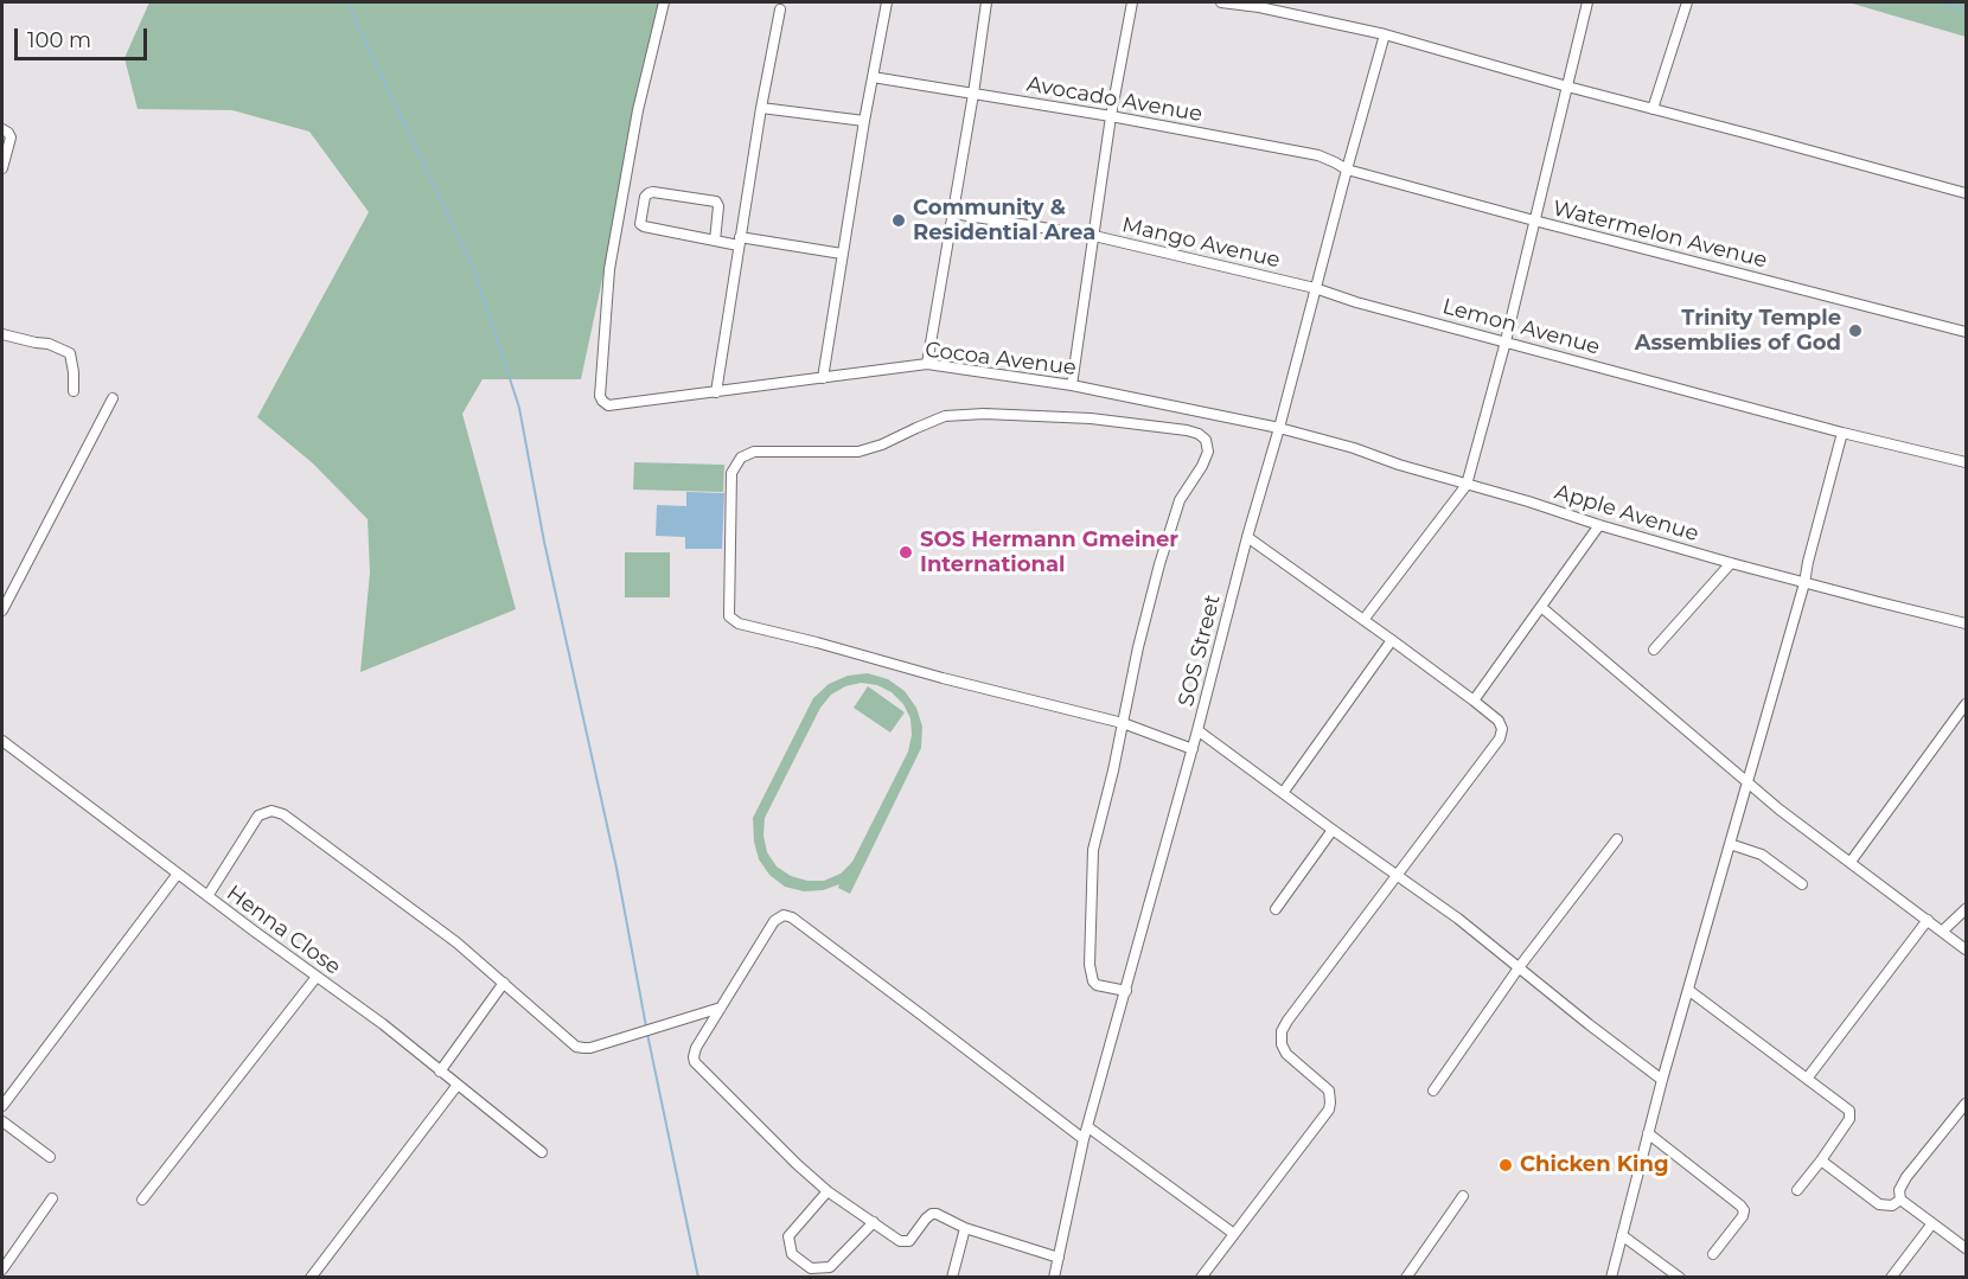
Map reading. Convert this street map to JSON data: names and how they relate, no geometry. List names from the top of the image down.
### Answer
{
  "streets": {
    "street": [
      "Avocado Avenue",
      "Watermelon Avenue",
      "Mango Avenue",
      "Lemon Avenue",
      "Cocoa Avenue",
      "Apple Avenue",
      "SOS Street",
      "Henna Close"
    ]
  },
  "crossings": [
    ["Avocado Avenue", "Watermelon Avenue"],
    ["Avocado Avenue", "SOS Street"],
    ["Watermelon Avenue", "SOS Street"],
    ["Mango Avenue", "Lemon Avenue"],
    ["Mango Avenue", "SOS Street"],
    ["Lemon Avenue", "SOS Street"],
    ["Cocoa Avenue", "Apple Avenue"],
    ["Cocoa Avenue", "SOS Street"],
    ["Apple Avenue", "SOS Street"]
  ],
  "places": [
    "Community & Residential Area",
    "Trinity Temple Assemblies of God",
    "SOS Hermann Gmeiner International",
    "Chicken King"
  ],
  "scale_bar": "100 m"
}
